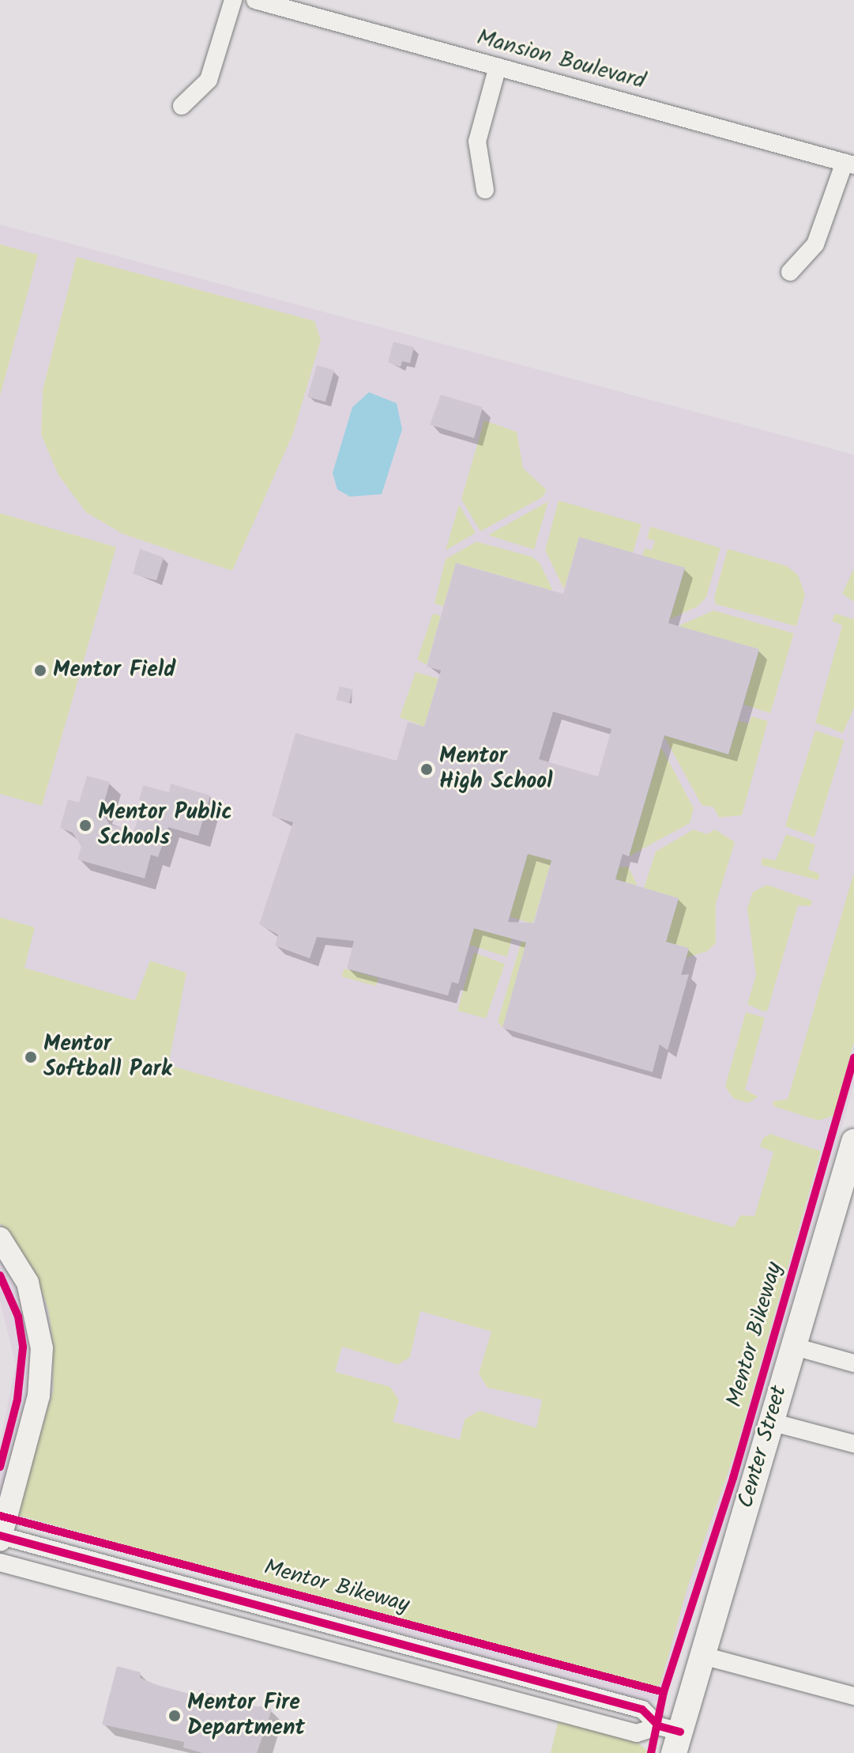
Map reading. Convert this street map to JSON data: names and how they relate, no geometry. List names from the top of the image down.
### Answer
{
  "streets": {
    "main road": ["Center Street"],
    "street": ["Mansion Boulevard"],
    "cycle path": ["Mentor Bikeway"]
  },
  "places": [
    "Mentor Field",
    "Mentor High School",
    "Mentor Public Schools",
    "Mentor Softball Park",
    "Mentor Fire Department"
  ]
}
